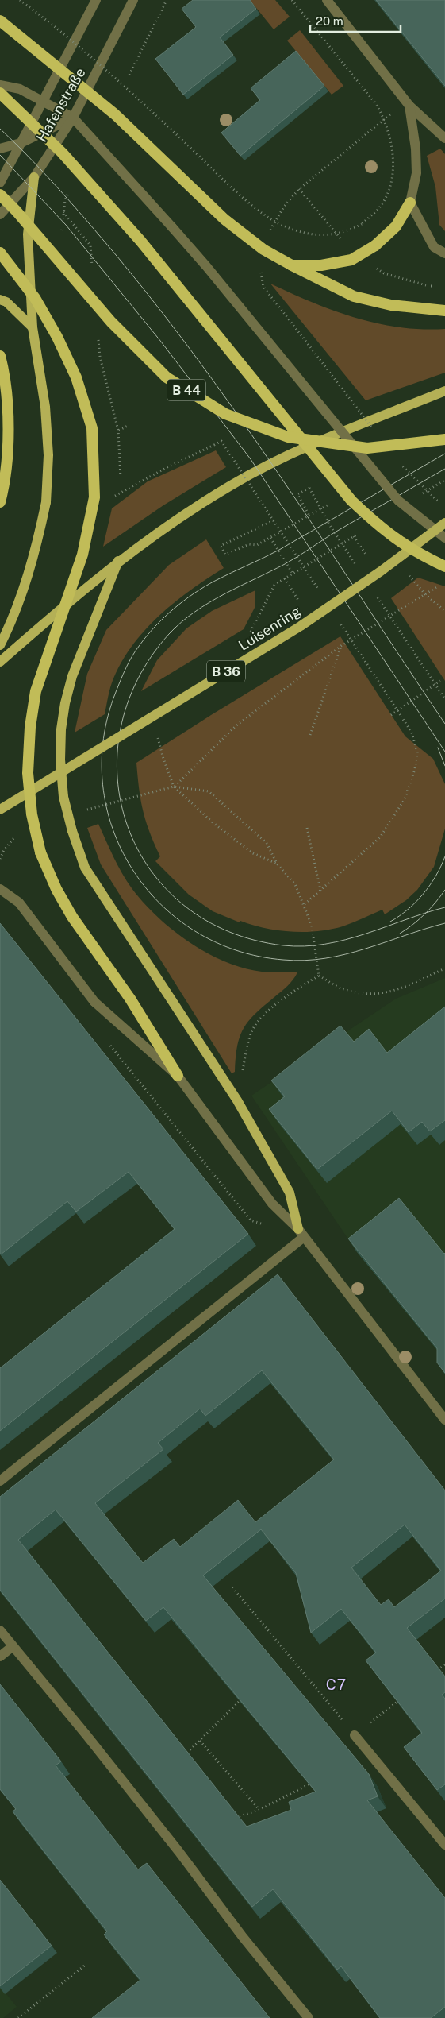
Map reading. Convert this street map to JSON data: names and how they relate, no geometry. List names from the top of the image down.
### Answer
{
  "streets": {
    "highway": ["B 44"],
    "main road": ["Luisenring", "B 36"],
    "street": ["Hafenstraße"]
  },
  "districts": ["C7"],
  "scale_bar": "20 m"
}
